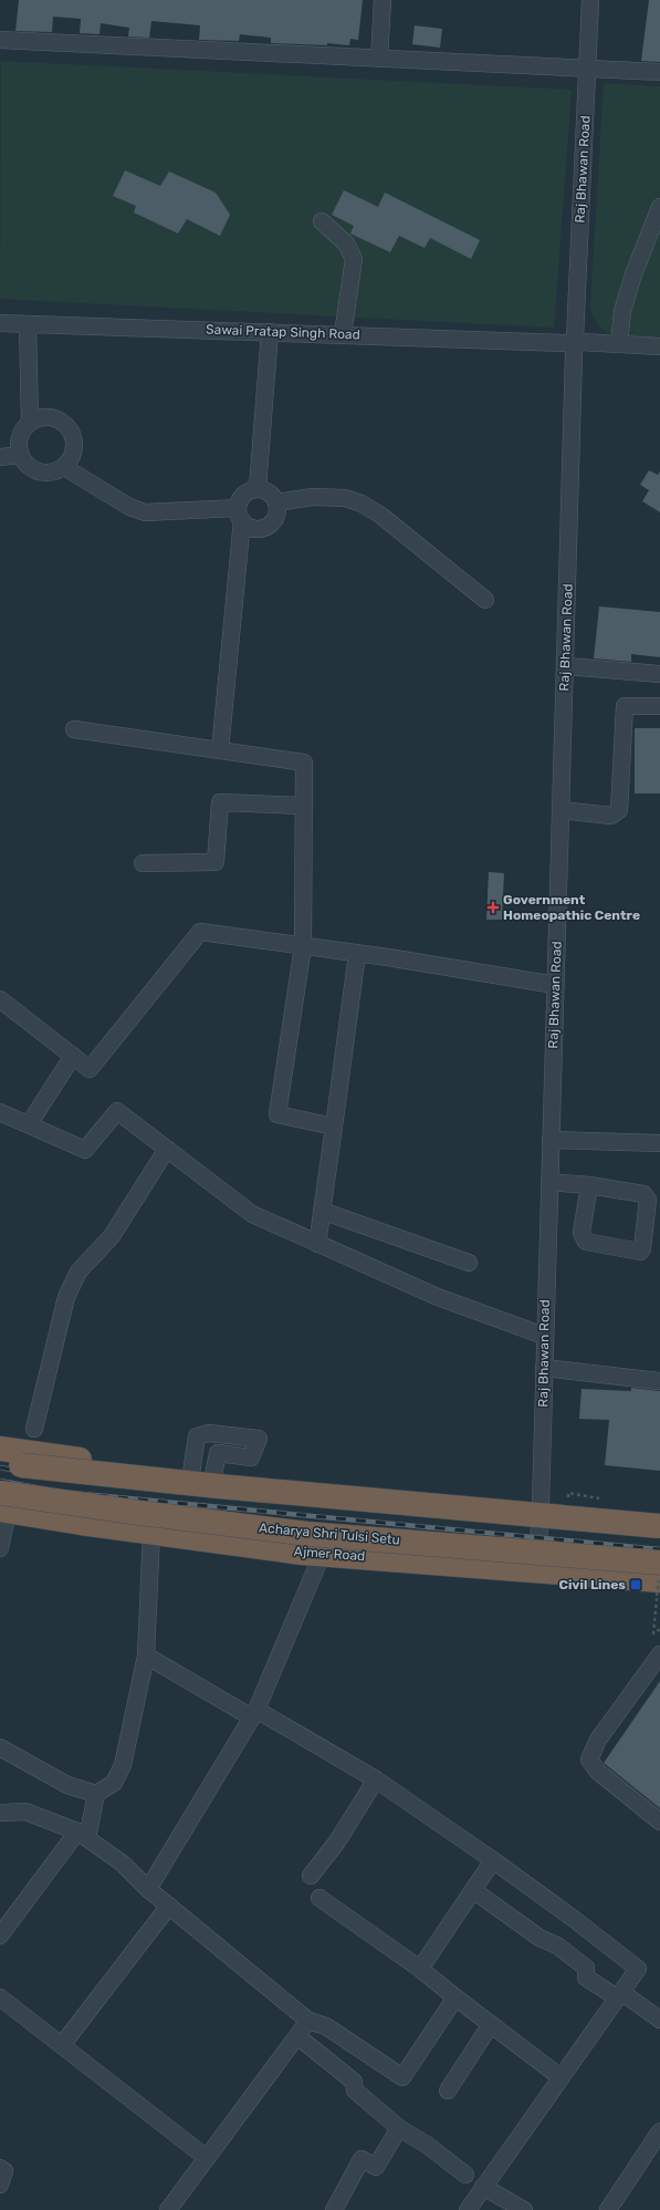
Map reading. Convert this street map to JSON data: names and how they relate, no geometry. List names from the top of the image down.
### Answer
{
  "streets": {
    "highway": ["Acharya Shri Tulsi Setu", "Ajmer Road"],
    "street": ["Raj Bhawan Road", "Sawai Pratap Singh Road"]
  },
  "crossings": [
    ["Raj Bhawan Road", "Sawai Pratap Singh Road"],
    ["Raj Bhawan Road", "Ajmer Road"],
    ["Acharya Shri Tulsi Setu", "Ajmer Road"]
  ],
  "places": {
    "health": ["Government Homeopathic Centre"],
    "transit": ["Civil Lines"]
  }
}
